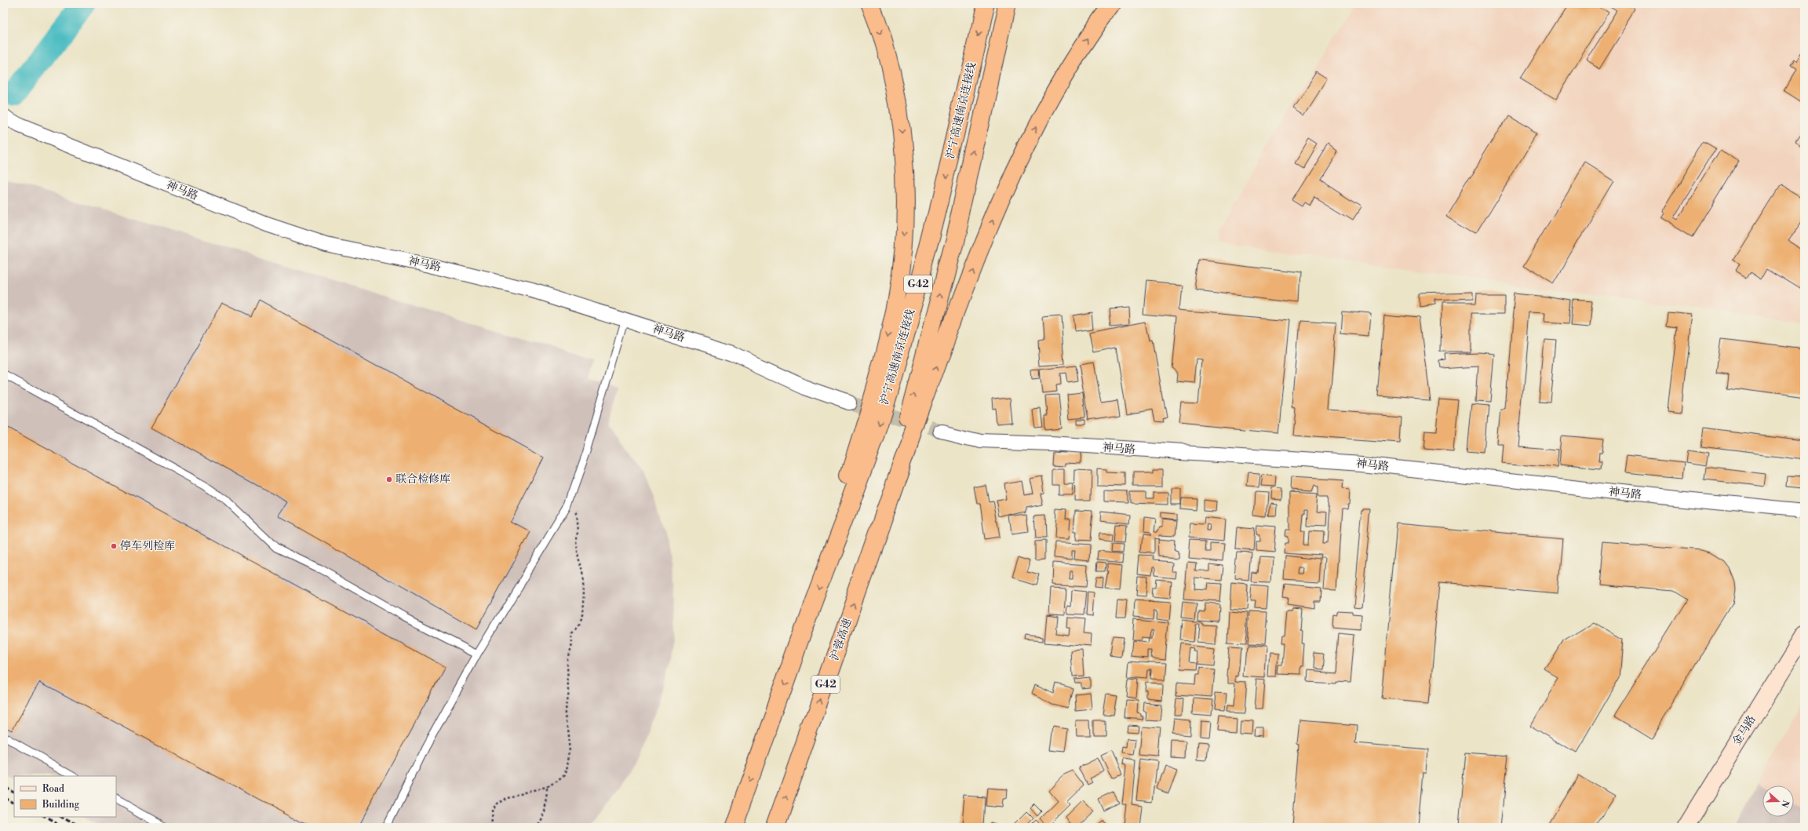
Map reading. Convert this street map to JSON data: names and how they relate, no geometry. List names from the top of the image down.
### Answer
{
  "streets": {
    "highway": ["沪宁高速南京连接线", "G42", "沪蓉高速"],
    "main road": ["金马路"],
    "street": ["神马路"]
  },
  "crossings": [
    ["沪宁高速南京连接线", "G42"],
    ["沪宁高速南京连接线", "沪蓉高速"],
    ["G42", "沪蓉高速"]
  ],
  "places": ["联合检修库", "停车列检库"],
  "legend": ["Road", "Building"],
  "north": "right"
}
